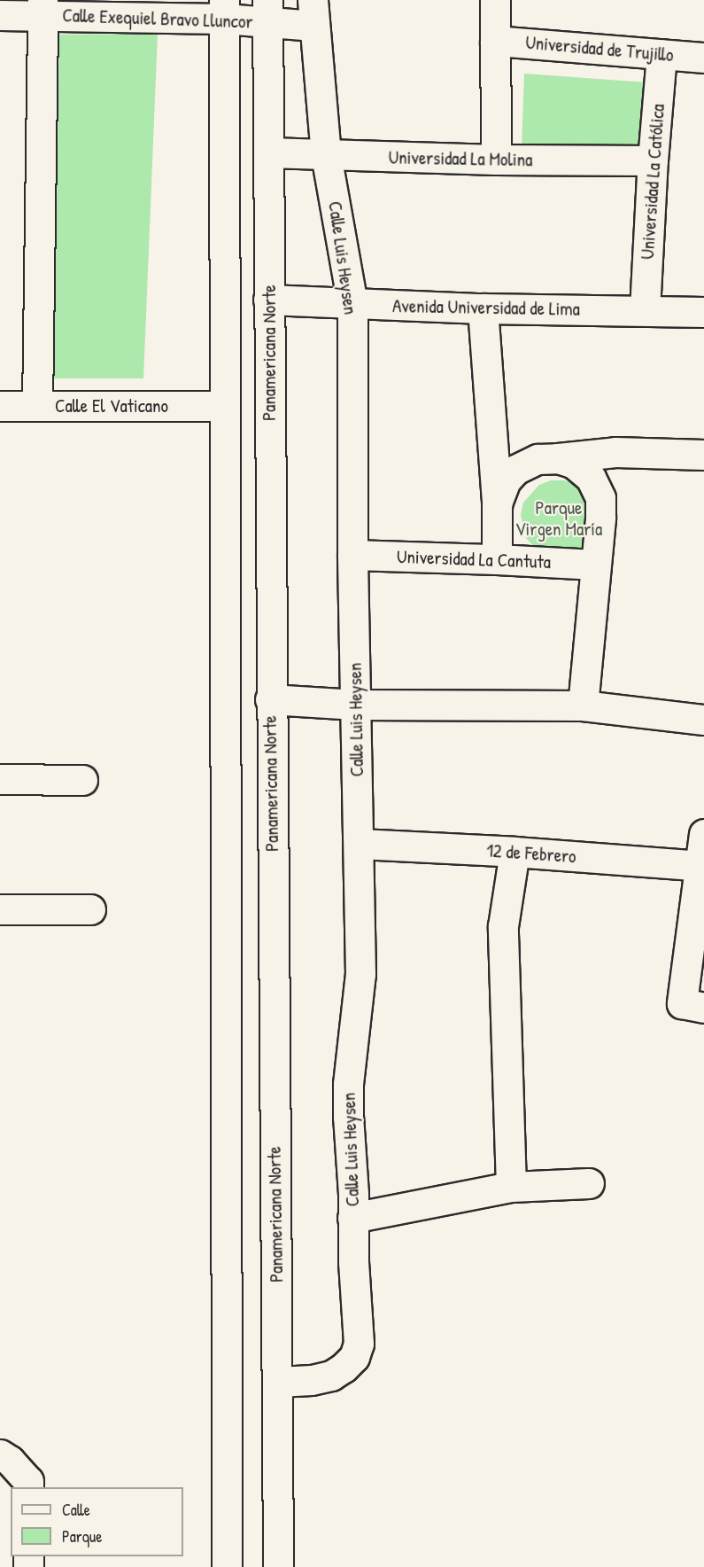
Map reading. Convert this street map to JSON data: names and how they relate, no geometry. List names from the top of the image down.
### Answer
{
  "streets": {
    "main road": [
      "Calle Exequiel Bravo Lluncor",
      "Universidad de Trujillo",
      "Universidad La Molina",
      "Universidad La Católica",
      "Calle Luis Heysen",
      "Avenida Universidad de Lima",
      "Panamericana Norte",
      "Calle El Vaticano",
      "Universidad La Cantuta",
      "12 de Febrero"
    ]
  },
  "crossings": [
    ["Calle Exequiel Bravo Lluncor", "Calle Luis Heysen"],
    ["Calle Exequiel Bravo Lluncor", "Panamericana Norte"],
    ["Universidad de Trujillo", "Universidad La Católica"],
    ["Universidad La Molina", "Universidad La Católica"],
    ["Universidad La Molina", "Calle Luis Heysen"],
    ["Universidad La Molina", "Panamericana Norte"],
    ["Universidad La Católica", "Avenida Universidad de Lima"],
    ["Calle Luis Heysen", "Avenida Universidad de Lima"],
    ["Calle Luis Heysen", "Panamericana Norte"],
    ["Calle Luis Heysen", "Universidad La Cantuta"],
    ["Calle Luis Heysen", "12 de Febrero"],
    ["Avenida Universidad de Lima", "Panamericana Norte"]
  ],
  "parks": ["Parque Virgen María"],
  "legend": ["Calle", "Parque"]
}
